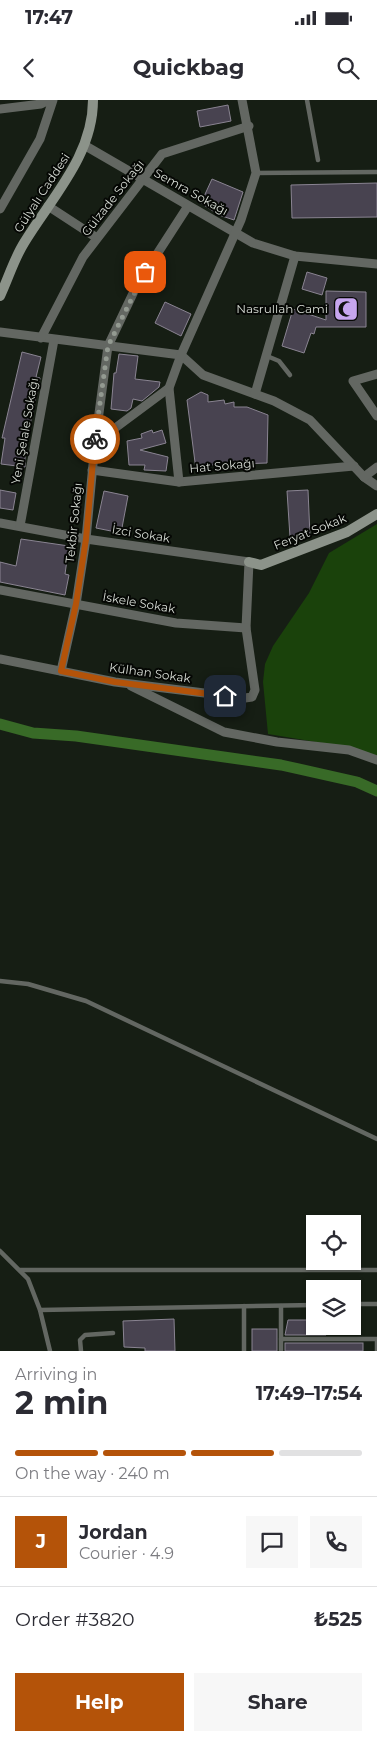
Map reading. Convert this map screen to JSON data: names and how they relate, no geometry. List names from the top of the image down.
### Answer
{
  "streets": {
    "street": [
      "Semra Sokağı",
      "Gülyalı Caddesi",
      "Gülzade Sokağı",
      "Yeni Şelale Sokağı",
      "Hat Sokağı",
      "Tekbir Sokağı",
      "Feryat Sokak",
      "İzci Sokak",
      "İskele Sokak",
      "Külhan Sokak"
    ]
  },
  "crossings": [
    ["Semra Sokağı", "Gülyalı Caddesi"],
    ["Semra Sokağı", "Gülzade Sokağı"],
    ["Semra Sokağı", "Tekbir Sokağı"],
    ["Yeni Şelale Sokağı", "İzci Sokak"],
    ["Hat Sokağı", "Tekbir Sokağı"],
    ["Tekbir Sokağı", "İzci Sokak"],
    ["Tekbir Sokağı", "İskele Sokak"],
    ["Tekbir Sokağı", "Külhan Sokak"],
    ["Feryat Sokak", "İzci Sokak"],
    ["Feryat Sokak", "Külhan Sokak"],
    ["İzci Sokak", "Külhan Sokak"],
    ["İskele Sokak", "Külhan Sokak"]
  ],
  "places": {
    "mosque": ["Nasrullah Cami"]
  },
  "page": {
    "status": "17:47",
    "header": "Quickbag",
    "heading": ["2 min", "Arriving in", "17:49–17:54"],
    "panel": [
      "Jordan",
      "Courier · 4.9",
      "Order #3820",
      "₺525"
    ],
    "bar": "On the way · 240 m",
    "round": "J",
    "buttons": ["Help", "Share"]
  }
}
